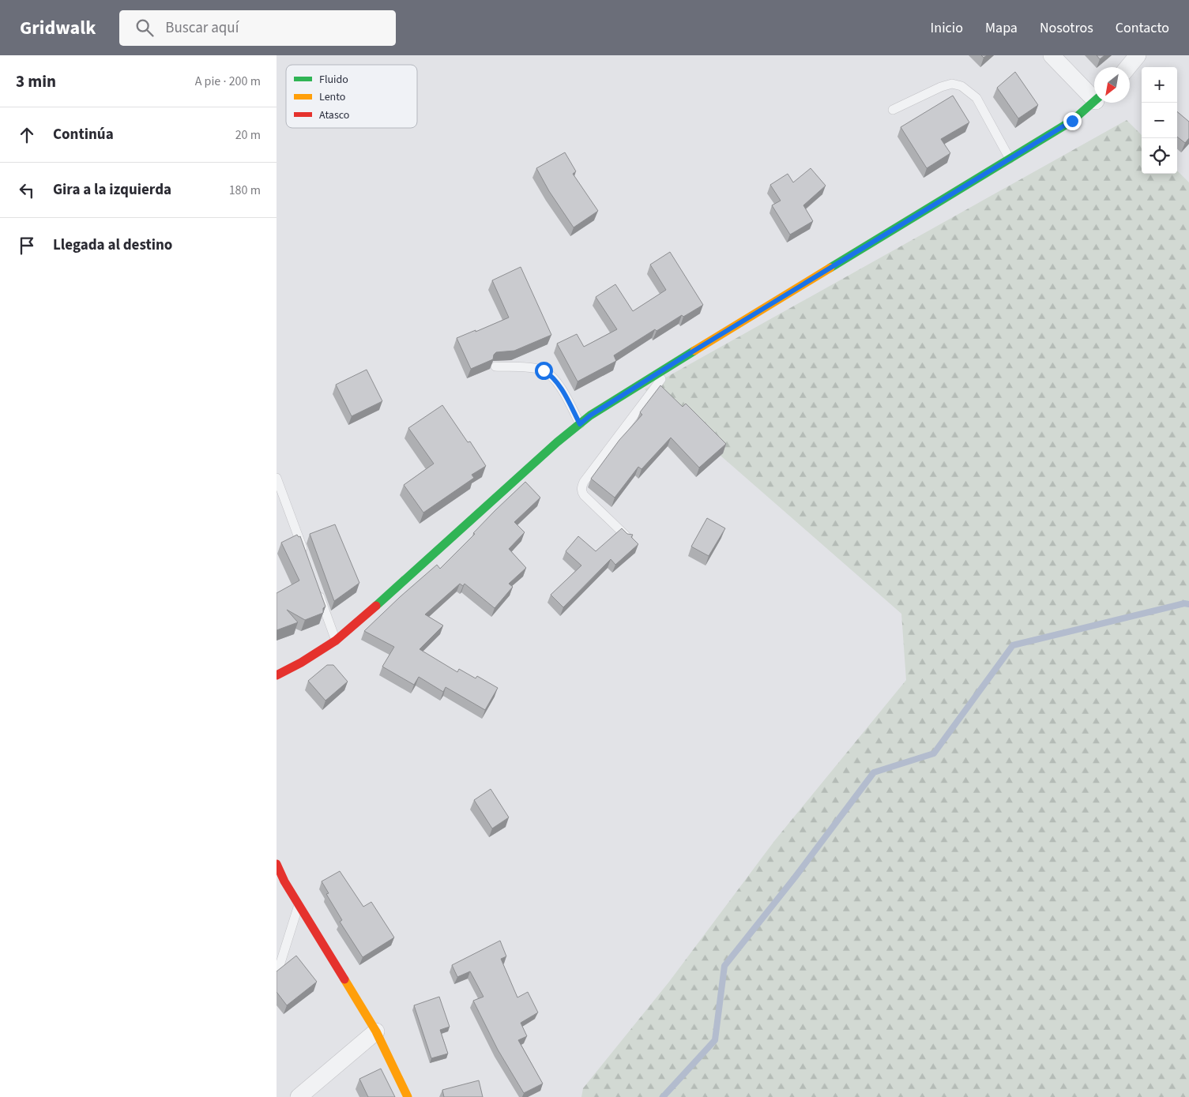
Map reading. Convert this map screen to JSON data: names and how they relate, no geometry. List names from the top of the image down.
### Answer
{
  "legend": ["Fluido", "Lento", "Atasco"],
  "north": "bottom left",
  "page": {
    "header": "Gridwalk",
    "search": "Buscar aquí",
    "nav": [
      "Inicio",
      "Mapa",
      "Nosotros",
      "Contacto"
    ],
    "heading": ["3 min", "A pie · 200 m"],
    "map_buttons": ["+", "−"],
    "list": [
      ["Continúa", "20 m"],
      ["Gira a la izquierda", "180 m"],
      "Llegada al destino"
    ]
  }
}
